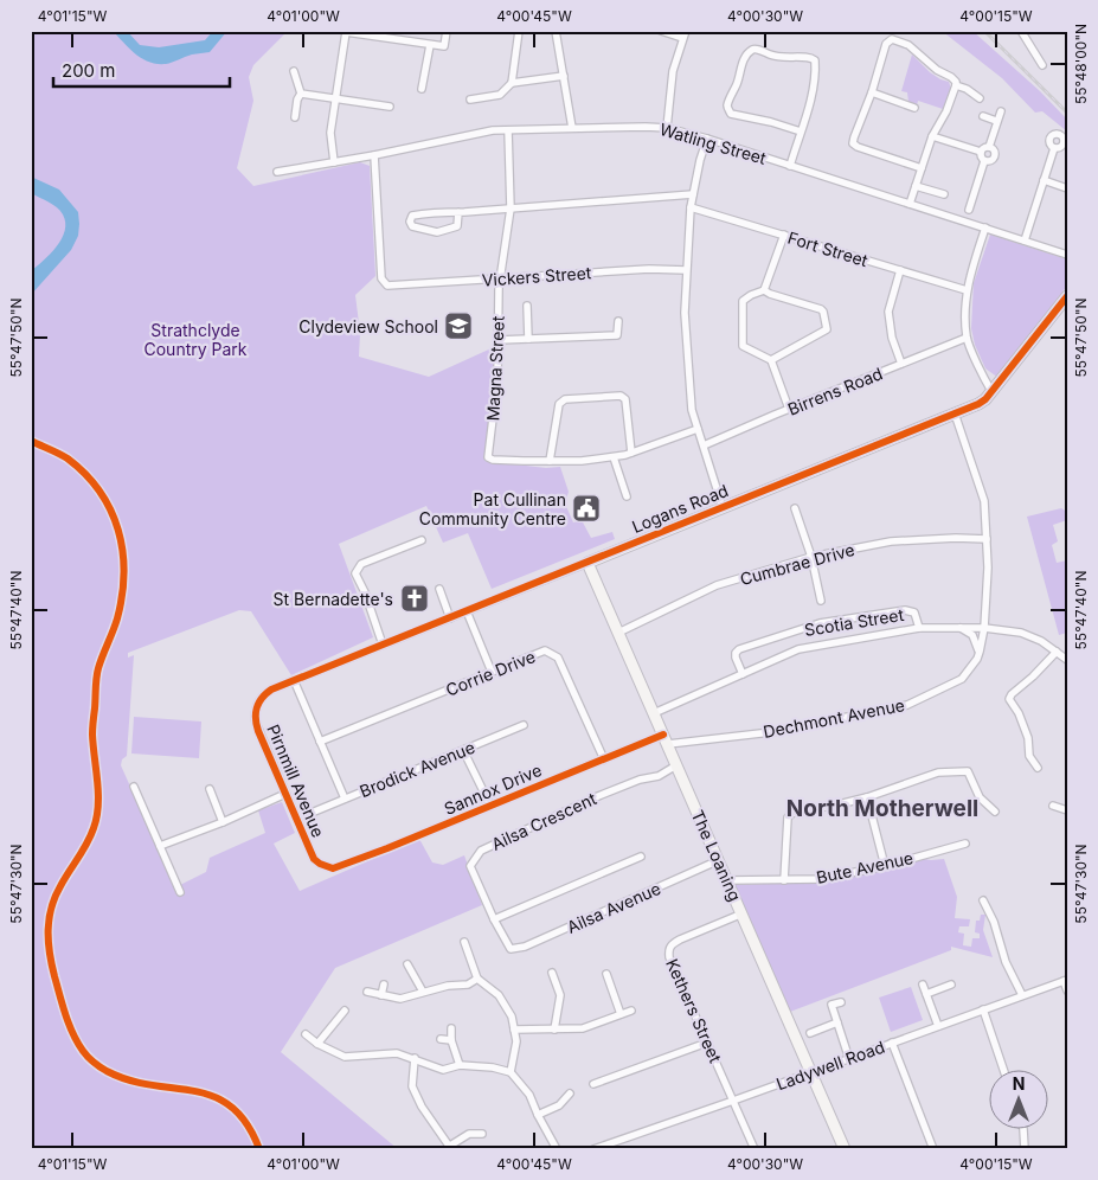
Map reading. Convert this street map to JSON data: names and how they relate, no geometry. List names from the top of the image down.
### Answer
{
  "streets": {
    "street": [
      "Watling Street",
      "Fort Street",
      "Vickers Street",
      "Magna Street",
      "Birrens Road",
      "Logans Road",
      "Cumbrae Drive",
      "Scotia Street",
      "Corrie Drive",
      "Dechmont Avenue",
      "Brodick Avenue",
      "Pirnmill Avenue",
      "Sannox Drive",
      "Ailsa Crescent",
      "The Loaning",
      "Bute Avenue",
      "Ailsa Avenue",
      "Kethers Street",
      "Ladywell Road"
    ]
  },
  "crossings": [
    ["Watling Street", "Vickers Street"],
    ["Watling Street", "Magna Street"],
    ["Vickers Street", "Magna Street"],
    ["Logans Road", "Dechmont Avenue"],
    ["Logans Road", "Pirnmill Avenue"],
    ["Logans Road", "The Loaning"],
    ["Cumbrae Drive", "Dechmont Avenue"],
    ["Cumbrae Drive", "The Loaning"],
    ["Scotia Street", "Dechmont Avenue"],
    ["Scotia Street", "The Loaning"],
    ["Corrie Drive", "Sannox Drive"],
    ["Dechmont Avenue", "Sannox Drive"],
    ["Dechmont Avenue", "The Loaning"],
    ["Pirnmill Avenue", "Sannox Drive"],
    ["Sannox Drive", "The Loaning"],
    ["Ailsa Crescent", "The Loaning"],
    ["Ailsa Crescent", "Ailsa Avenue"],
    ["The Loaning", "Bute Avenue"],
    ["The Loaning", "Ailsa Avenue"],
    ["The Loaning", "Kethers Street"],
    ["The Loaning", "Ladywell Road"],
    ["Kethers Street", "Ladywell Road"]
  ],
  "districts": ["North Motherwell"],
  "parks": ["Strathclyde Country Park"],
  "places": {
    "school or university": ["Clydeview School"],
    "public building": ["Pat Cullinan Community Centre"],
    "church": ["St Bernadette's"]
  },
  "scale_bar": "200 m",
  "north": "top",
  "coordinates": [
    "4°01'15\"W",
    "4°01'00\"W",
    "4°00'45\"W",
    "4°00'30\"W",
    "4°00'15\"W",
    "55°48'00\"N",
    "55°47'50\"N",
    "55°47'40\"N",
    "55°47'30\"N"
  ]
}
